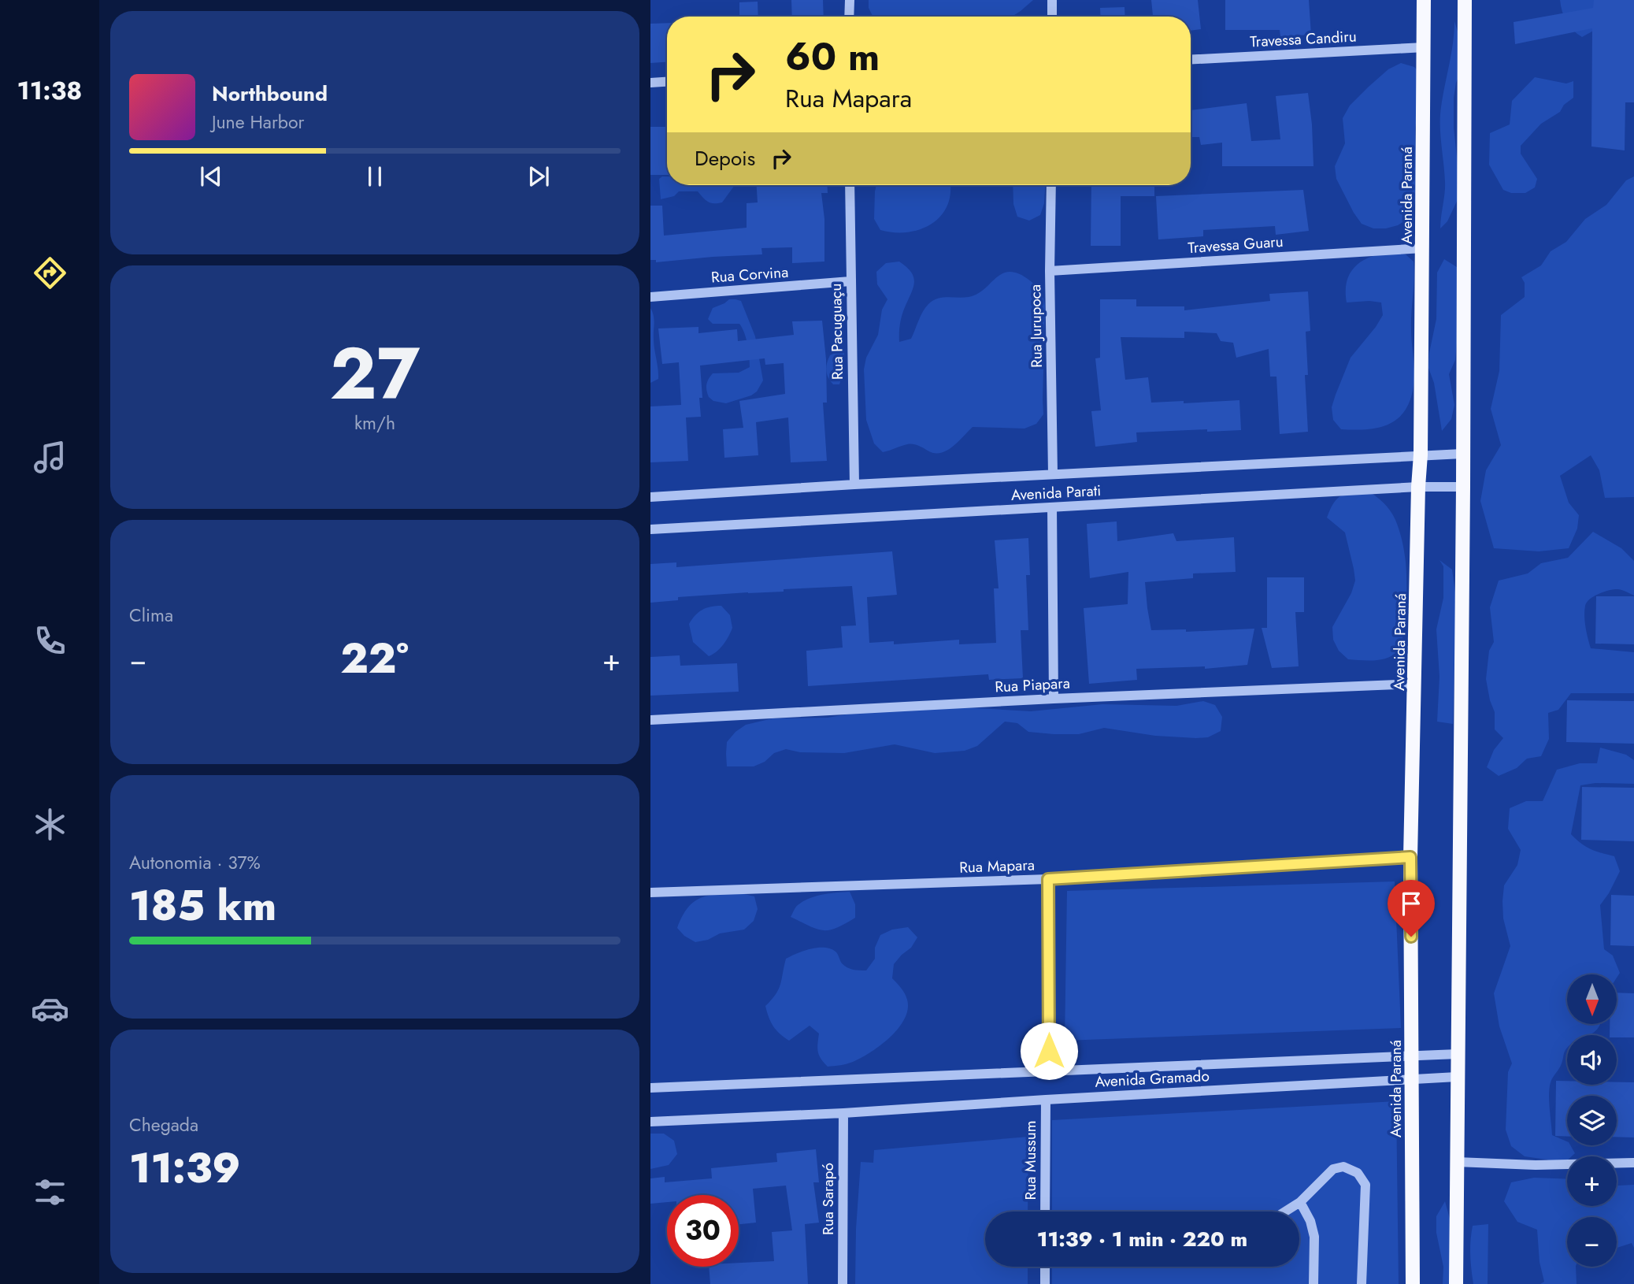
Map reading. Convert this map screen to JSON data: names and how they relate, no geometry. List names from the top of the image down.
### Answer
{
  "streets": {
    "main road": ["Avenida Paraná"],
    "street": [
      "Travessa Candiru",
      "Travessa Guaru",
      "Rua Corvina",
      "Rua Jurupoca",
      "Rua Pacuguaçu",
      "Avenida Parati",
      "Rua Piapara",
      "Rua Mapara",
      "Avenida Gramado",
      "Rua Mussum",
      "Rua Sarapó"
    ]
  },
  "crossings": [
    ["Travessa Candiru", "Avenida Paraná"],
    ["Avenida Paraná", "Travessa Guaru"],
    ["Avenida Paraná", "Avenida Parati"],
    ["Avenida Paraná", "Rua Piapara"],
    ["Avenida Paraná", "Rua Mapara"],
    ["Avenida Paraná", "Avenida Gramado"],
    ["Travessa Guaru", "Rua Jurupoca"],
    ["Rua Corvina", "Rua Pacuguaçu"],
    ["Rua Jurupoca", "Avenida Parati"],
    ["Rua Pacuguaçu", "Avenida Parati"],
    ["Avenida Gramado", "Rua Mussum"],
    ["Avenida Gramado", "Rua Sarapó"]
  ],
  "north": "bottom",
  "page": {
    "tabs": "11:38",
    "turn": ["60 m", "Rua Mapara"],
    "song": ["Northbound", "June Harbor"],
    "then": "Depois",
    "tile": [
      ["27", "km/h"],
      "Clima",
      ["Autonomia · 37%", "185 km"],
      ["Chegada", "11:39"]
    ],
    "heat": ["−", "22°", "+"],
    "map_buttons": ["+", "−"],
    "limit": "30",
    "trip": "11:39 · 1 min · 220 m"
  }
}
